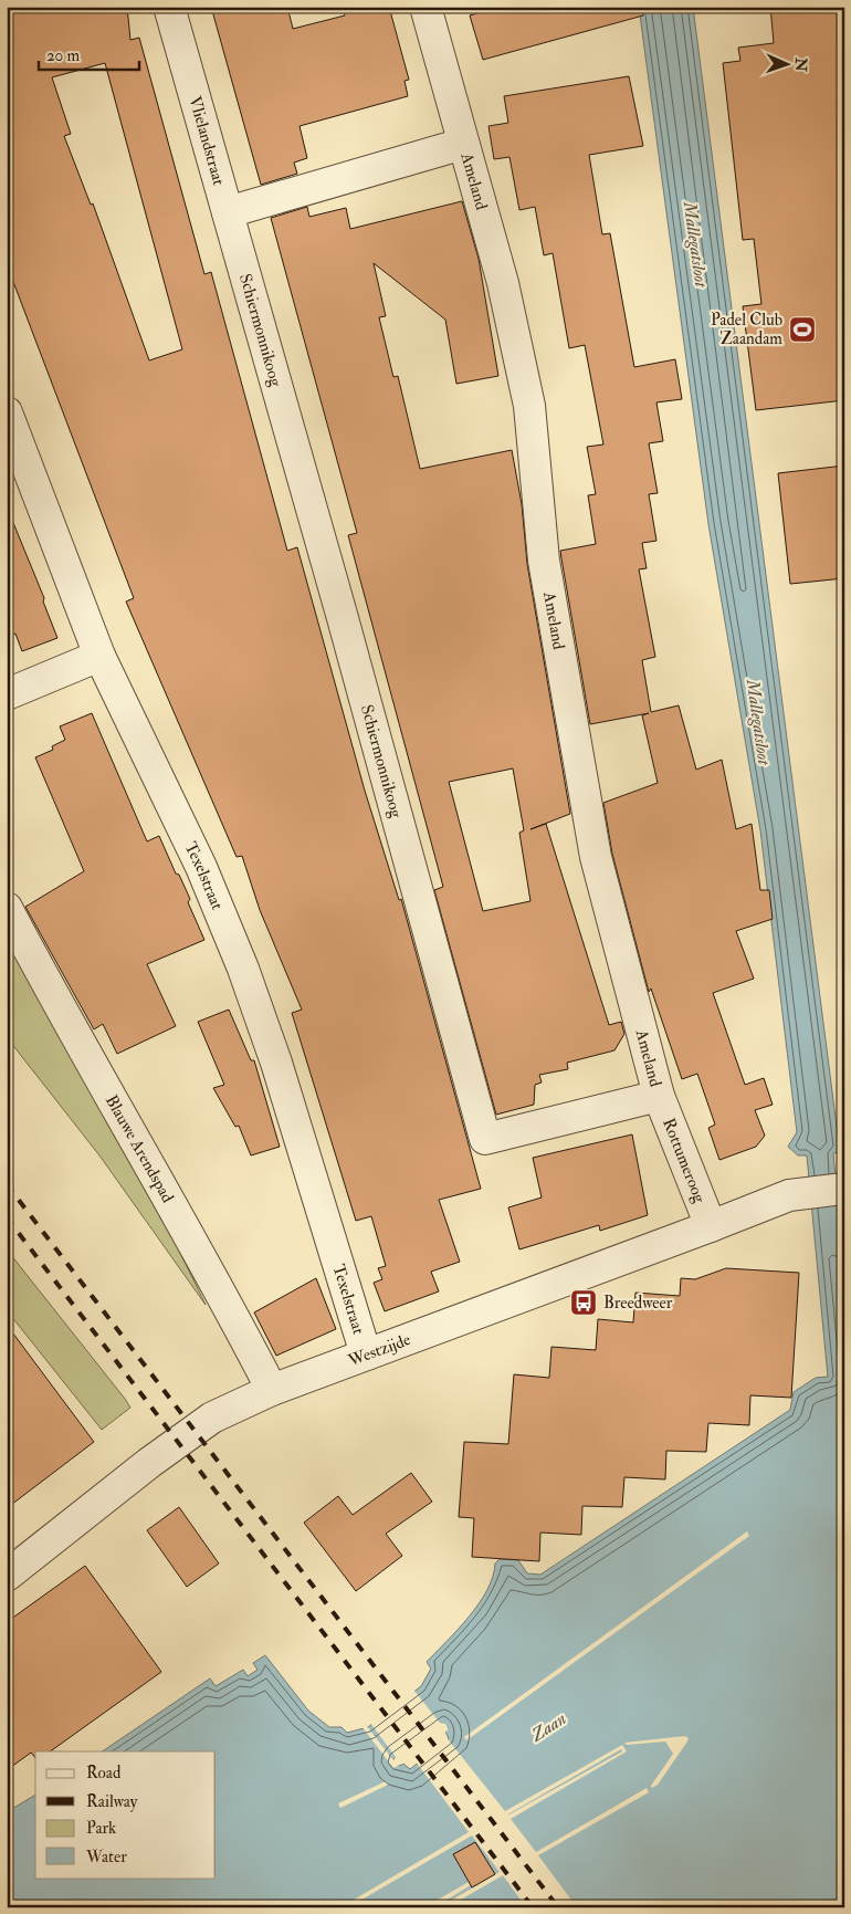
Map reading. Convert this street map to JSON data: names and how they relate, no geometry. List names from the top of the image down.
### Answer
{
  "streets": {
    "street": [
      "Vlielandstraat",
      "Ameland",
      "Schiermonnikoog",
      "Texelstraat",
      "Blauwe Arendspad",
      "Rottumeroog",
      "Westzijde"
    ]
  },
  "crossings": [
    ["Vlielandstraat", "Ameland"],
    ["Vlielandstraat", "Schiermonnikoog"],
    ["Ameland", "Schiermonnikoog"],
    ["Ameland", "Rottumeroog"],
    ["Schiermonnikoog", "Rottumeroog"],
    ["Texelstraat", "Westzijde"],
    ["Blauwe Arendspad", "Westzijde"],
    ["Rottumeroog", "Westzijde"]
  ],
  "water": ["Mallegatsloot", "Zaan"],
  "places": {
    "sports": ["Padel Club Zaandam"],
    "bus stop": ["Breedweer"]
  },
  "legend": [
    "Road",
    "Railway",
    "Park",
    "Water"
  ],
  "scale_bar": "20 m",
  "north": "right"
}
